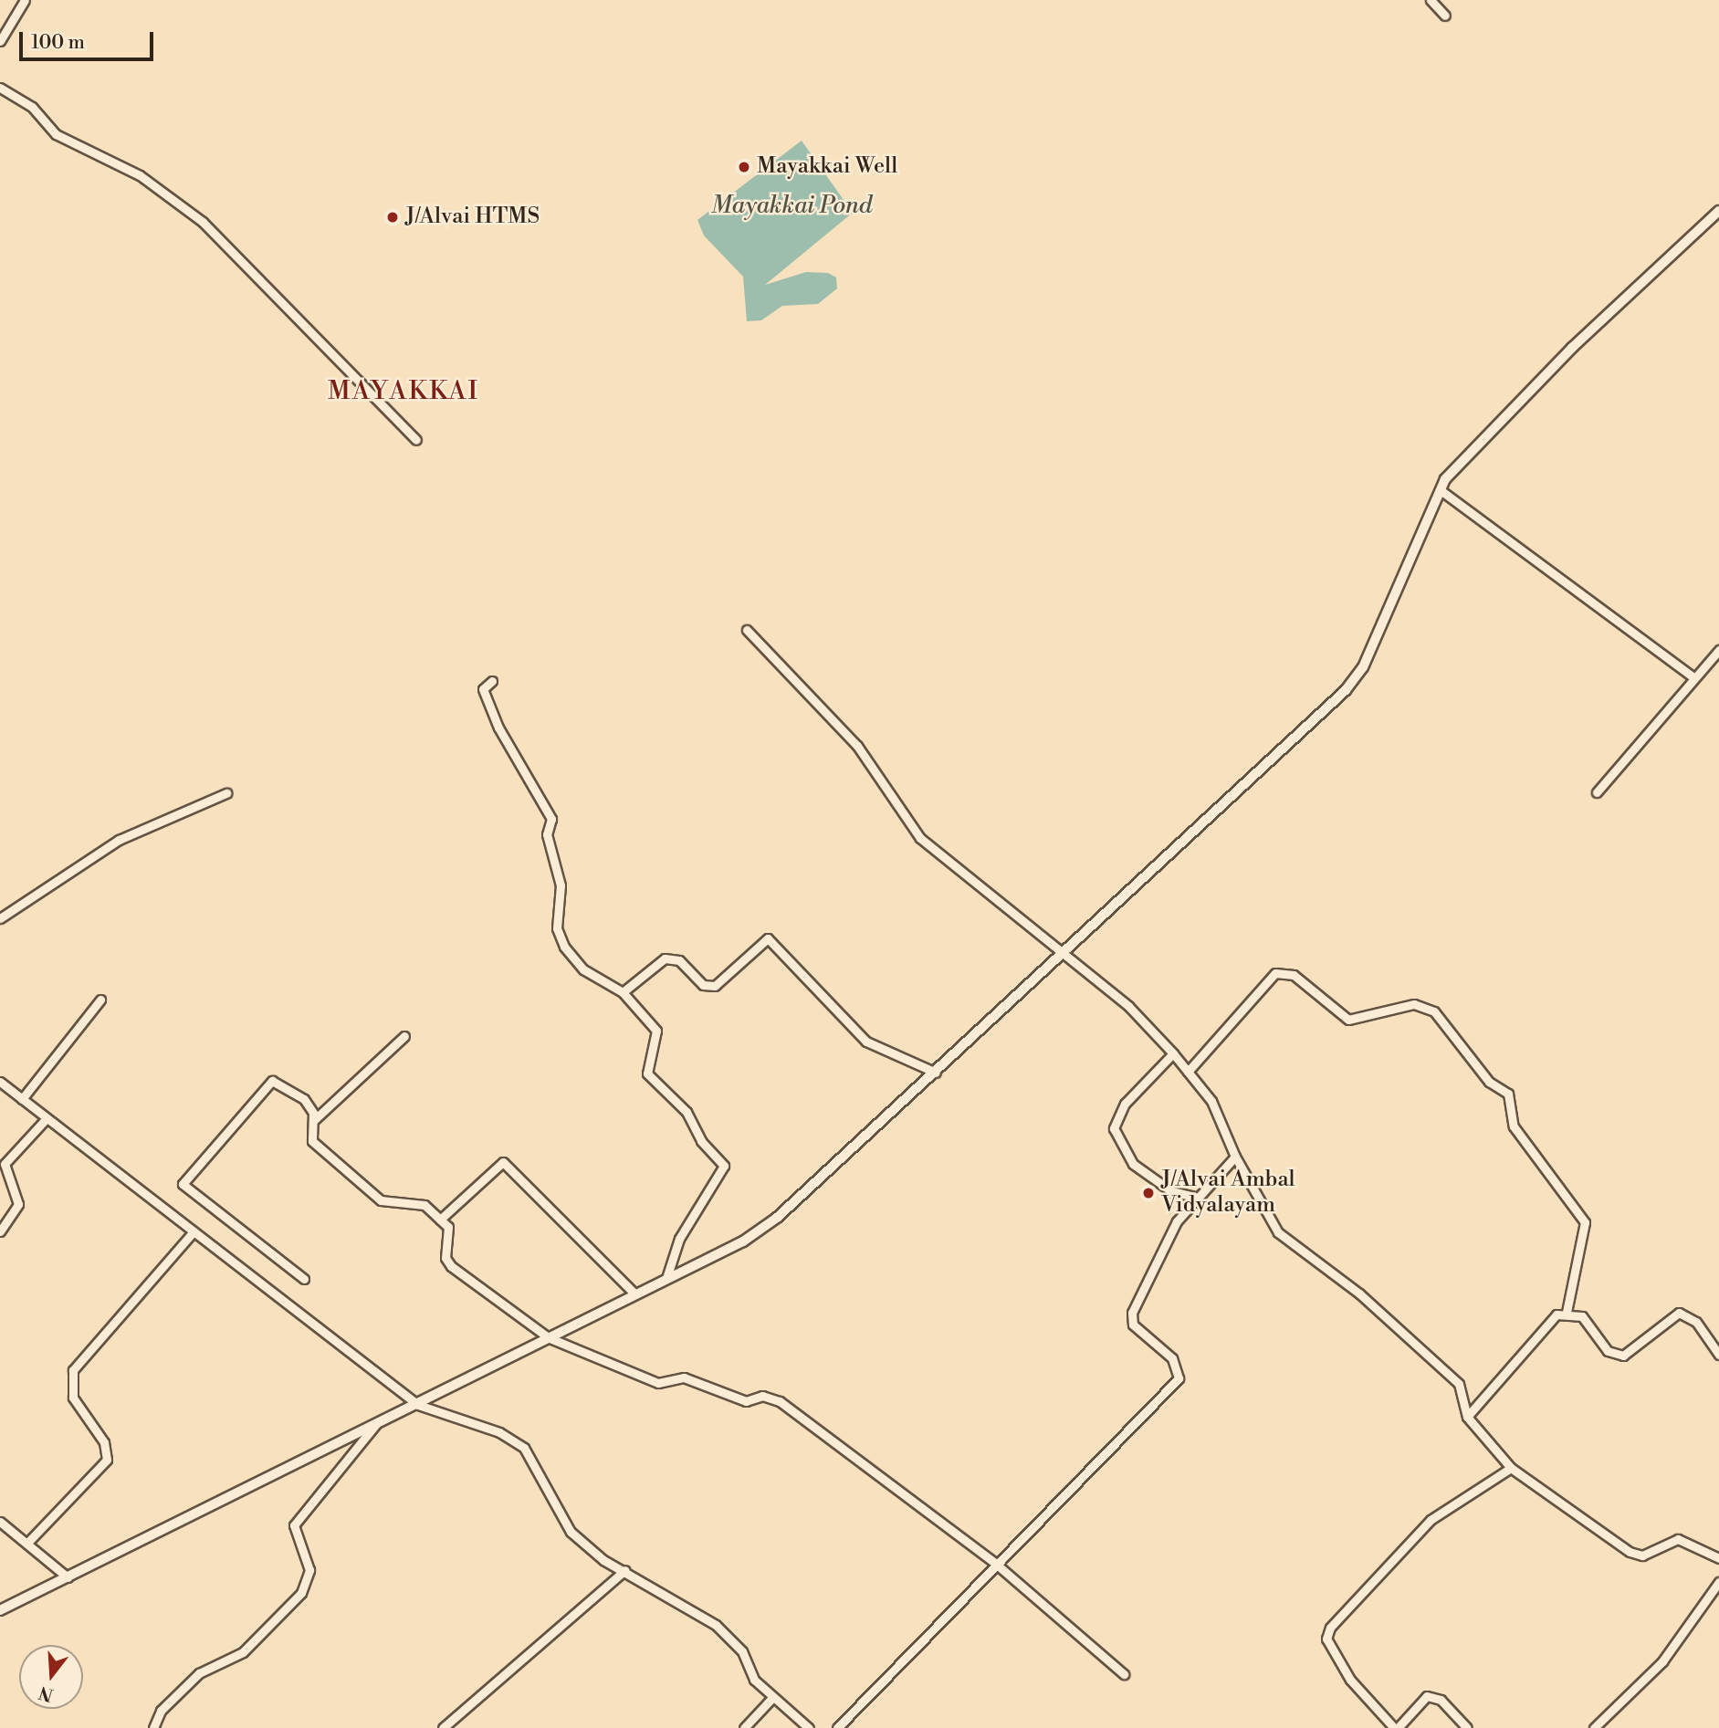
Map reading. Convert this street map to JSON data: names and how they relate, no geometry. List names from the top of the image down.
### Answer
{
  "districts": ["MAYAKKAI"],
  "water": ["Mayakkai Pond"],
  "places": ["Mayakkai Well", "J/Alvai HTMS", "J/Alvai Ambal Vidyalayam"],
  "scale_bar": "100 m",
  "north": "bottom"
}
